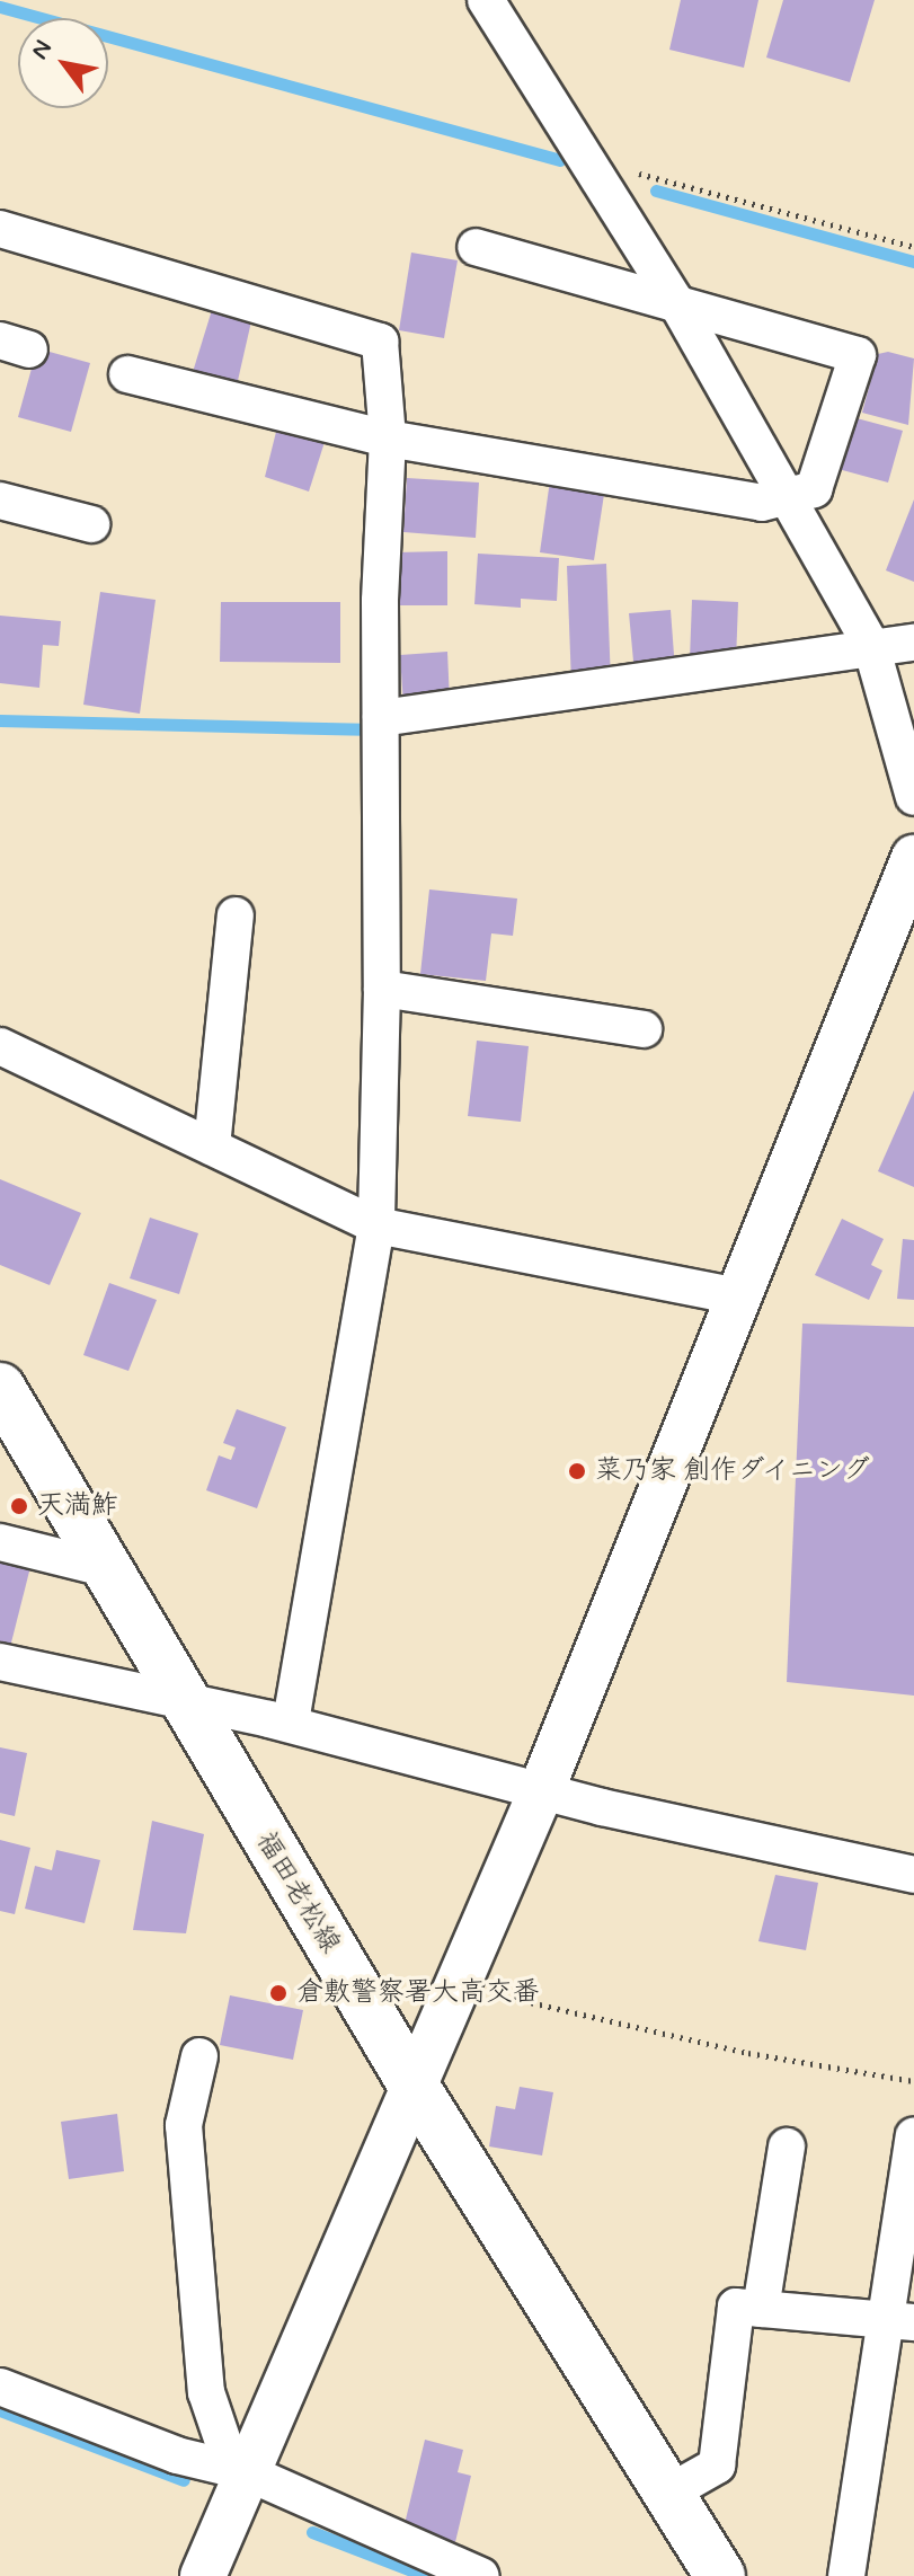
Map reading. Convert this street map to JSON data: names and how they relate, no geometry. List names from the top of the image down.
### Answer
{
  "streets": {
    "main road": ["福田老松線"]
  },
  "places": ["菜乃家 創作ダイニング", "天満鮓", "倉敷警察署大高交番"],
  "north": "top left"
}
